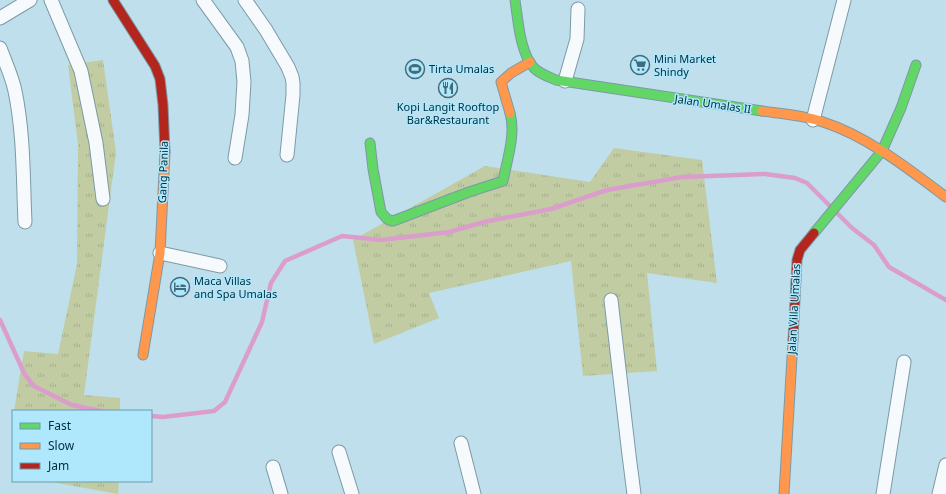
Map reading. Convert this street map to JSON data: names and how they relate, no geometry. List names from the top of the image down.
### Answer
{
  "streets": {
    "street": ["Jalan Umalas II", "Gang Panila", "Jalan Villa Umalas"]
  },
  "crossings": [
    ["Jalan Umalas II", "Jalan Villa Umalas"]
  ],
  "places": {
    "supermarket": ["Mini Market Shindy"],
    "sports": ["Tirta Umalas"],
    "restaurant": ["Kopi Langit Rooftop Bar&Restaurant"],
    "hotel": ["Maca Villas and Spa Umalas"]
  },
  "legend": ["Fast", "Slow", "Jam"]
}
